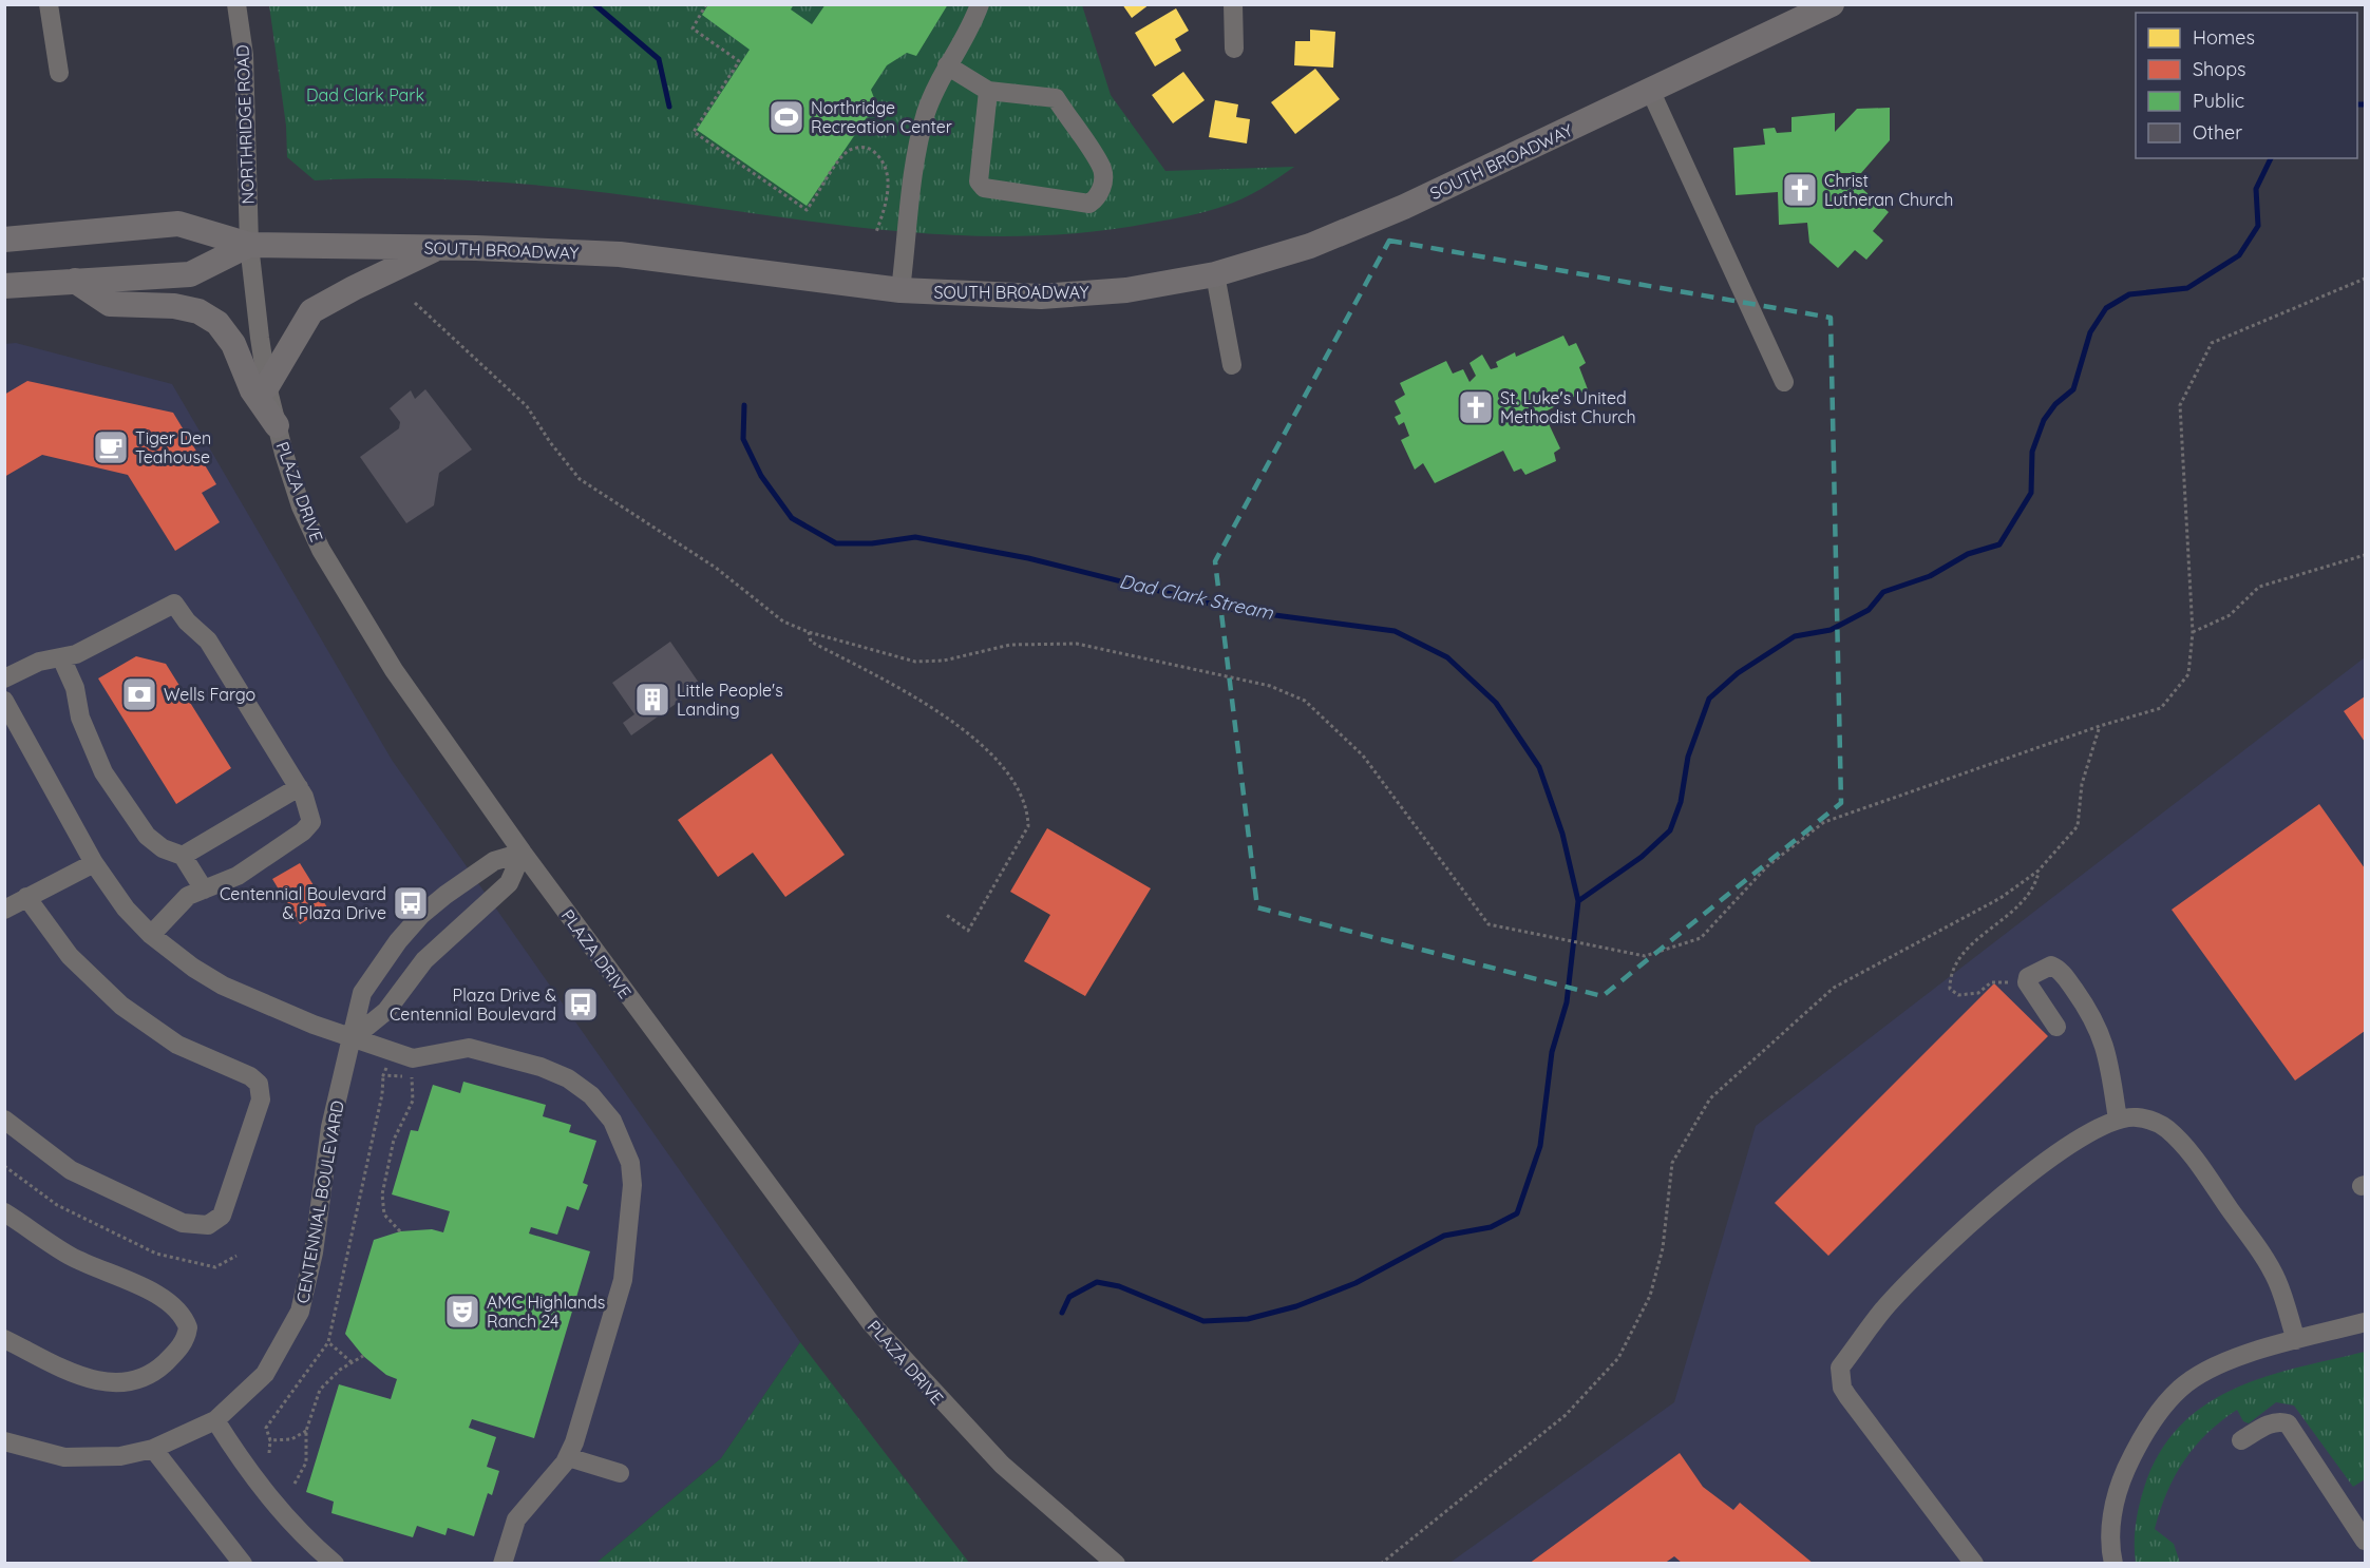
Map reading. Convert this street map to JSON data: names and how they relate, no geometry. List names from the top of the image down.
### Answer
{
  "streets": {
    "main road": ["SOUTH BROADWAY"],
    "street": ["NORTHRIDGE ROAD", "PLAZA DRIVE", "CENTENNIAL BOULEVARD"]
  },
  "crossings": [
    ["NORTHRIDGE ROAD", "SOUTH BROADWAY"],
    ["NORTHRIDGE ROAD", "PLAZA DRIVE"],
    ["SOUTH BROADWAY", "PLAZA DRIVE"],
    ["PLAZA DRIVE", "CENTENNIAL BOULEVARD"]
  ],
  "water": ["Dad Clark Stream"],
  "parks": ["Dad Clark Park"],
  "places": {
    "sports": ["Northridge Recreation Center"],
    "church": ["Christ Lutheran Church", "St. Luke's United Methodist Church"],
    "cafe": ["Tiger Den Teahouse"],
    "bank": ["Wells Fargo"],
    "building": ["Little People's Landing"],
    "bus stop": ["Centennial Boulevard & Plaza Drive", "Plaza Drive & Centennial Boulevard"],
    "theatre": ["AMC Highlands Ranch 24"]
  },
  "legend": [
    "Homes",
    "Shops",
    "Public",
    "Other"
  ]
}
